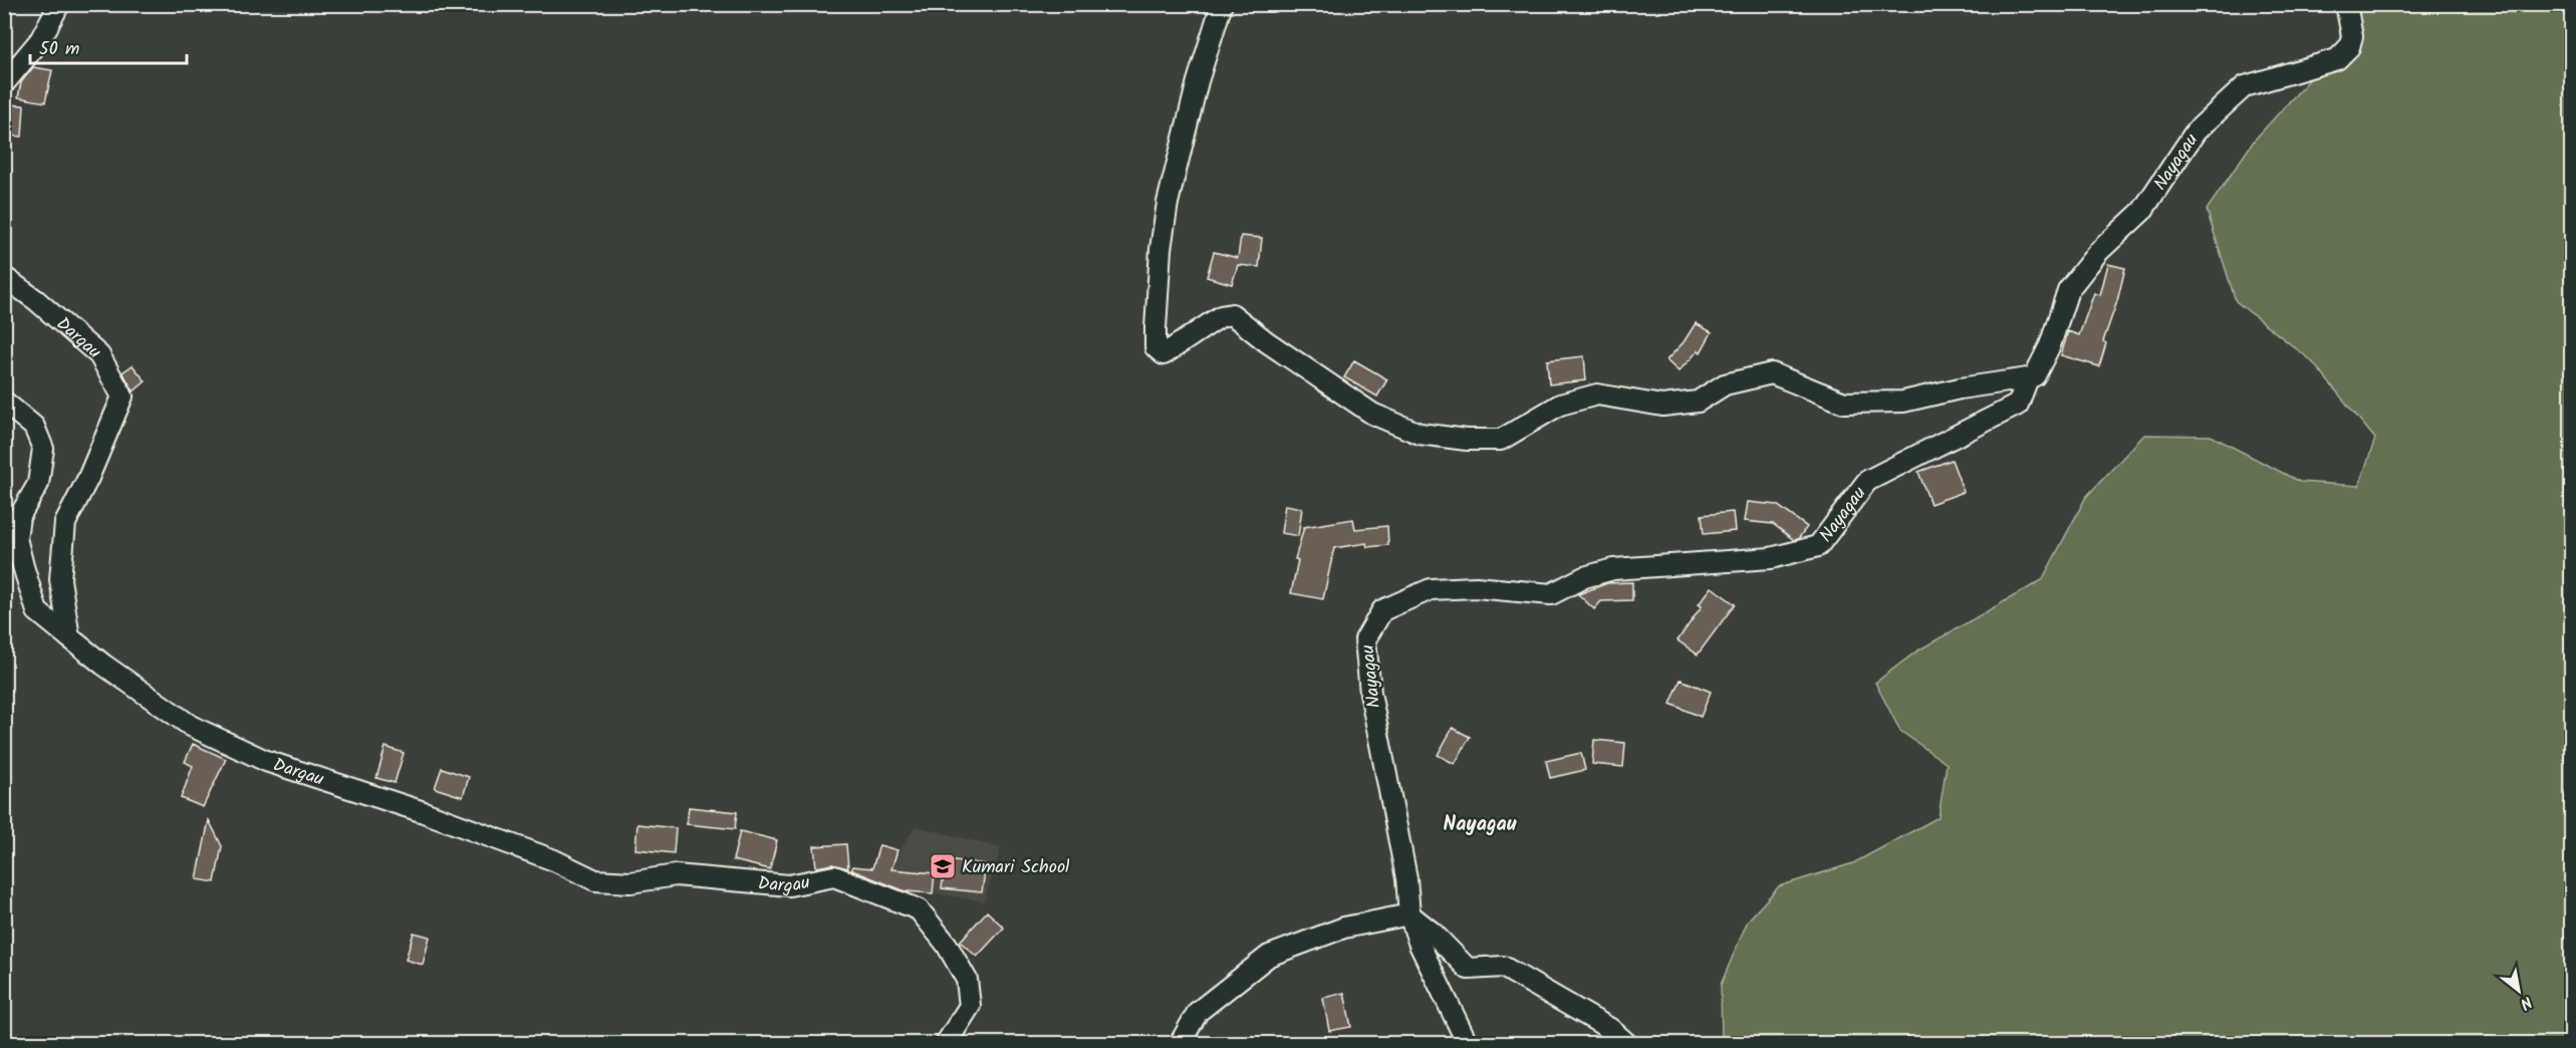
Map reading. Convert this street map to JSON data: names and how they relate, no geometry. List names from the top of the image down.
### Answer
{
  "streets": {
    "street": ["Nayagau", "Dargau"]
  },
  "districts": ["Nayagau"],
  "places": {
    "school or university": ["Kumari School"]
  },
  "scale_bar": "50 m",
  "north": "bottom right"
}
